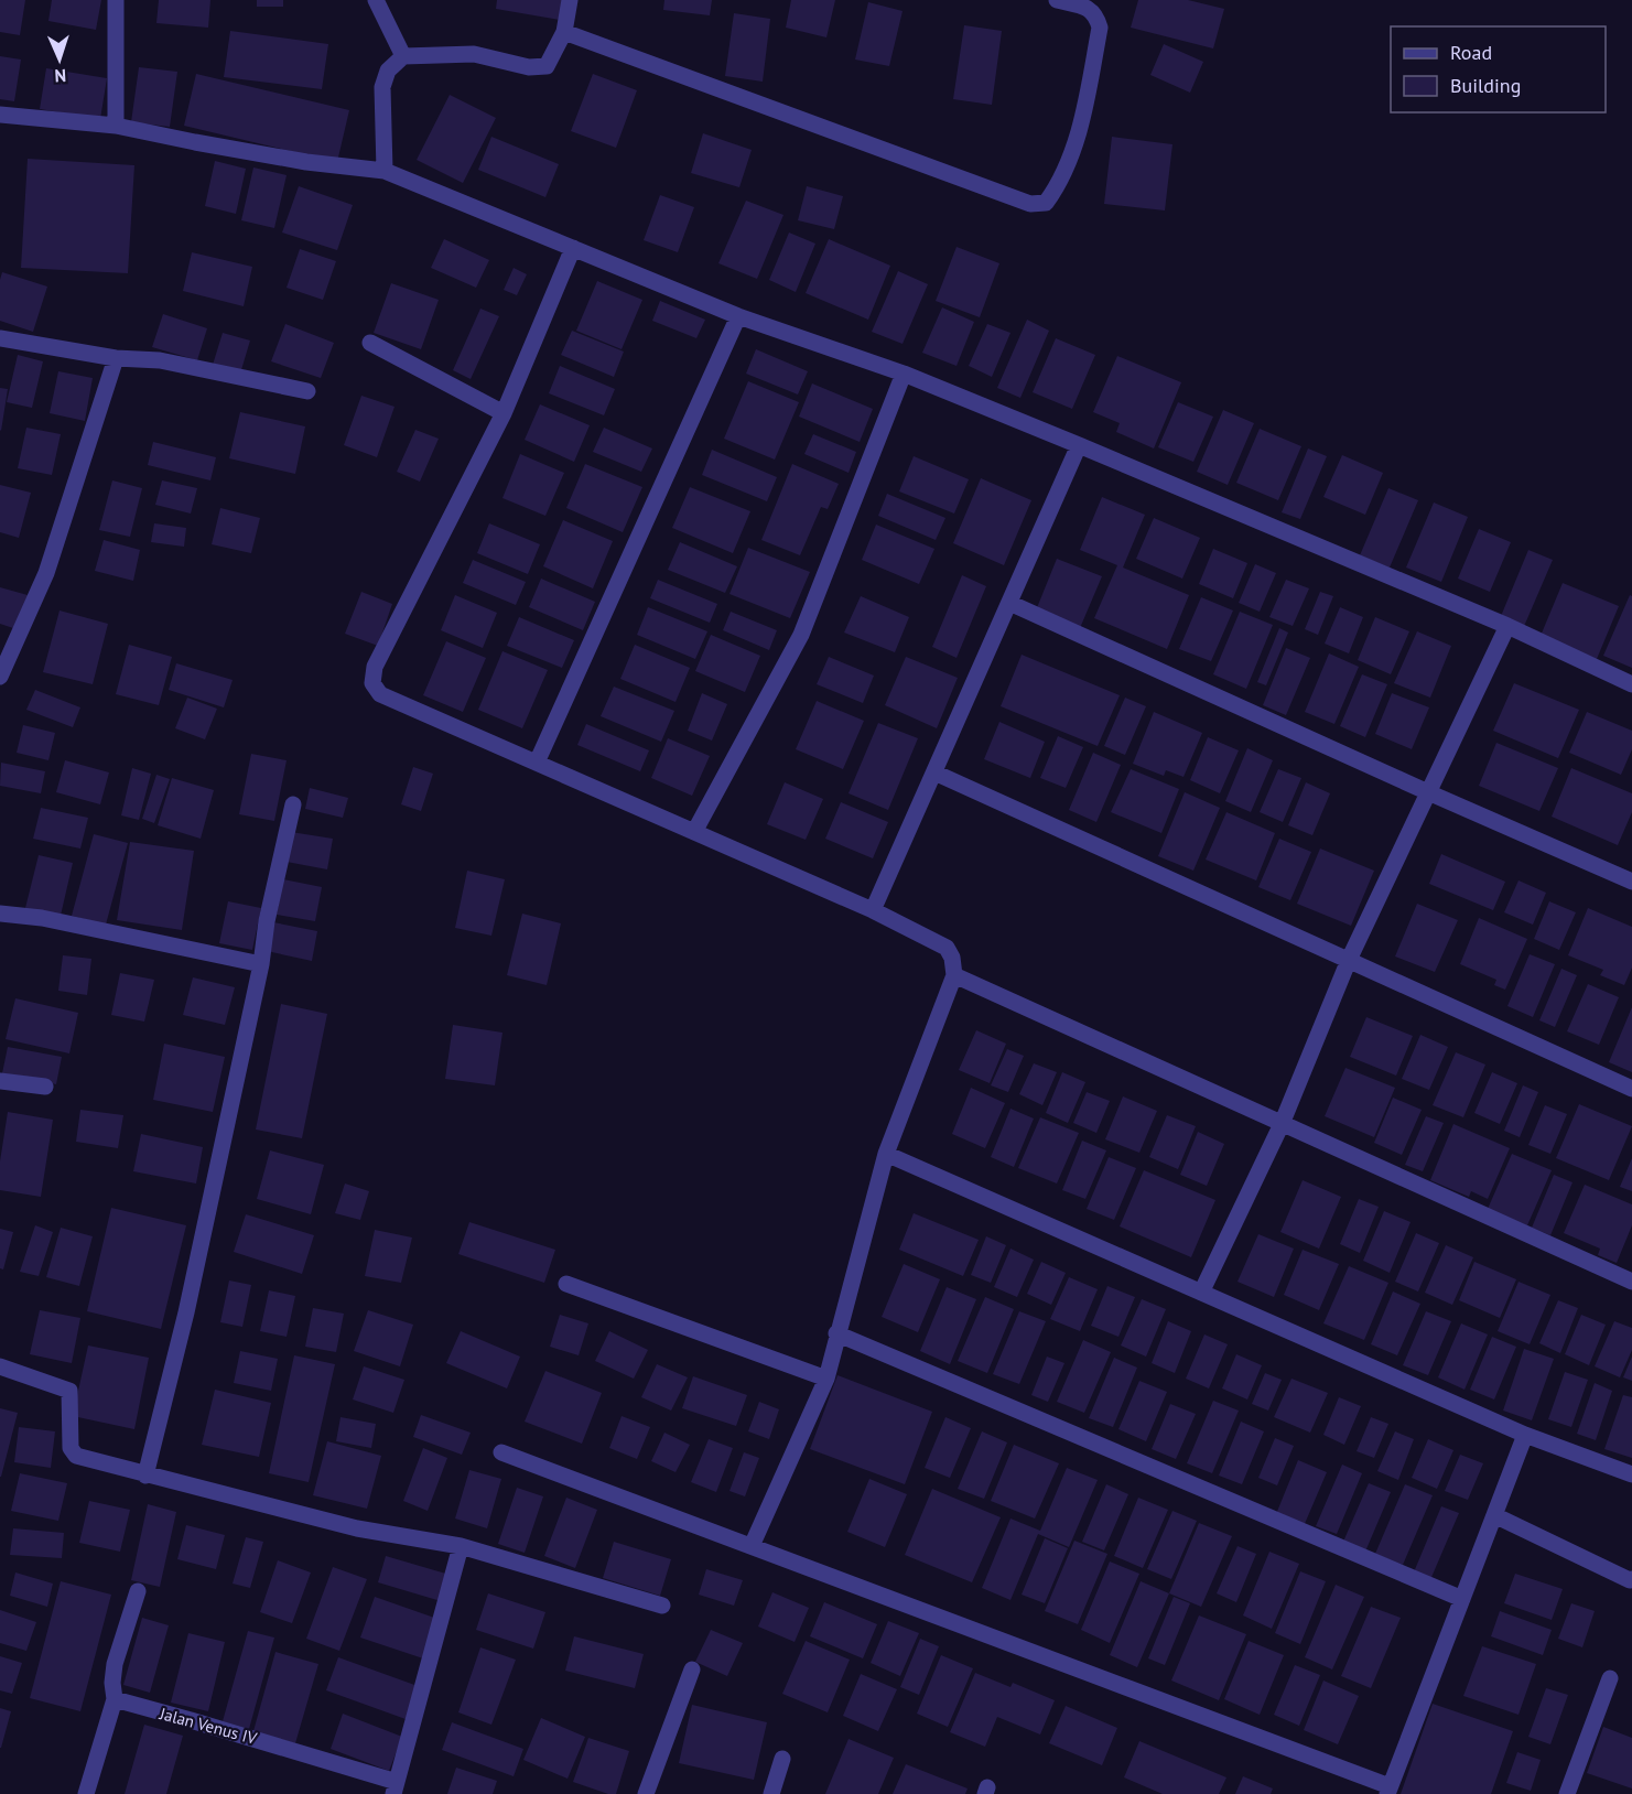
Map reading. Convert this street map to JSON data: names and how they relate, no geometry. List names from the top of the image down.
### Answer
{
  "streets": {
    "street": ["Jalan Venus IV"]
  },
  "legend": ["Road", "Building"],
  "north": "bottom"
}
